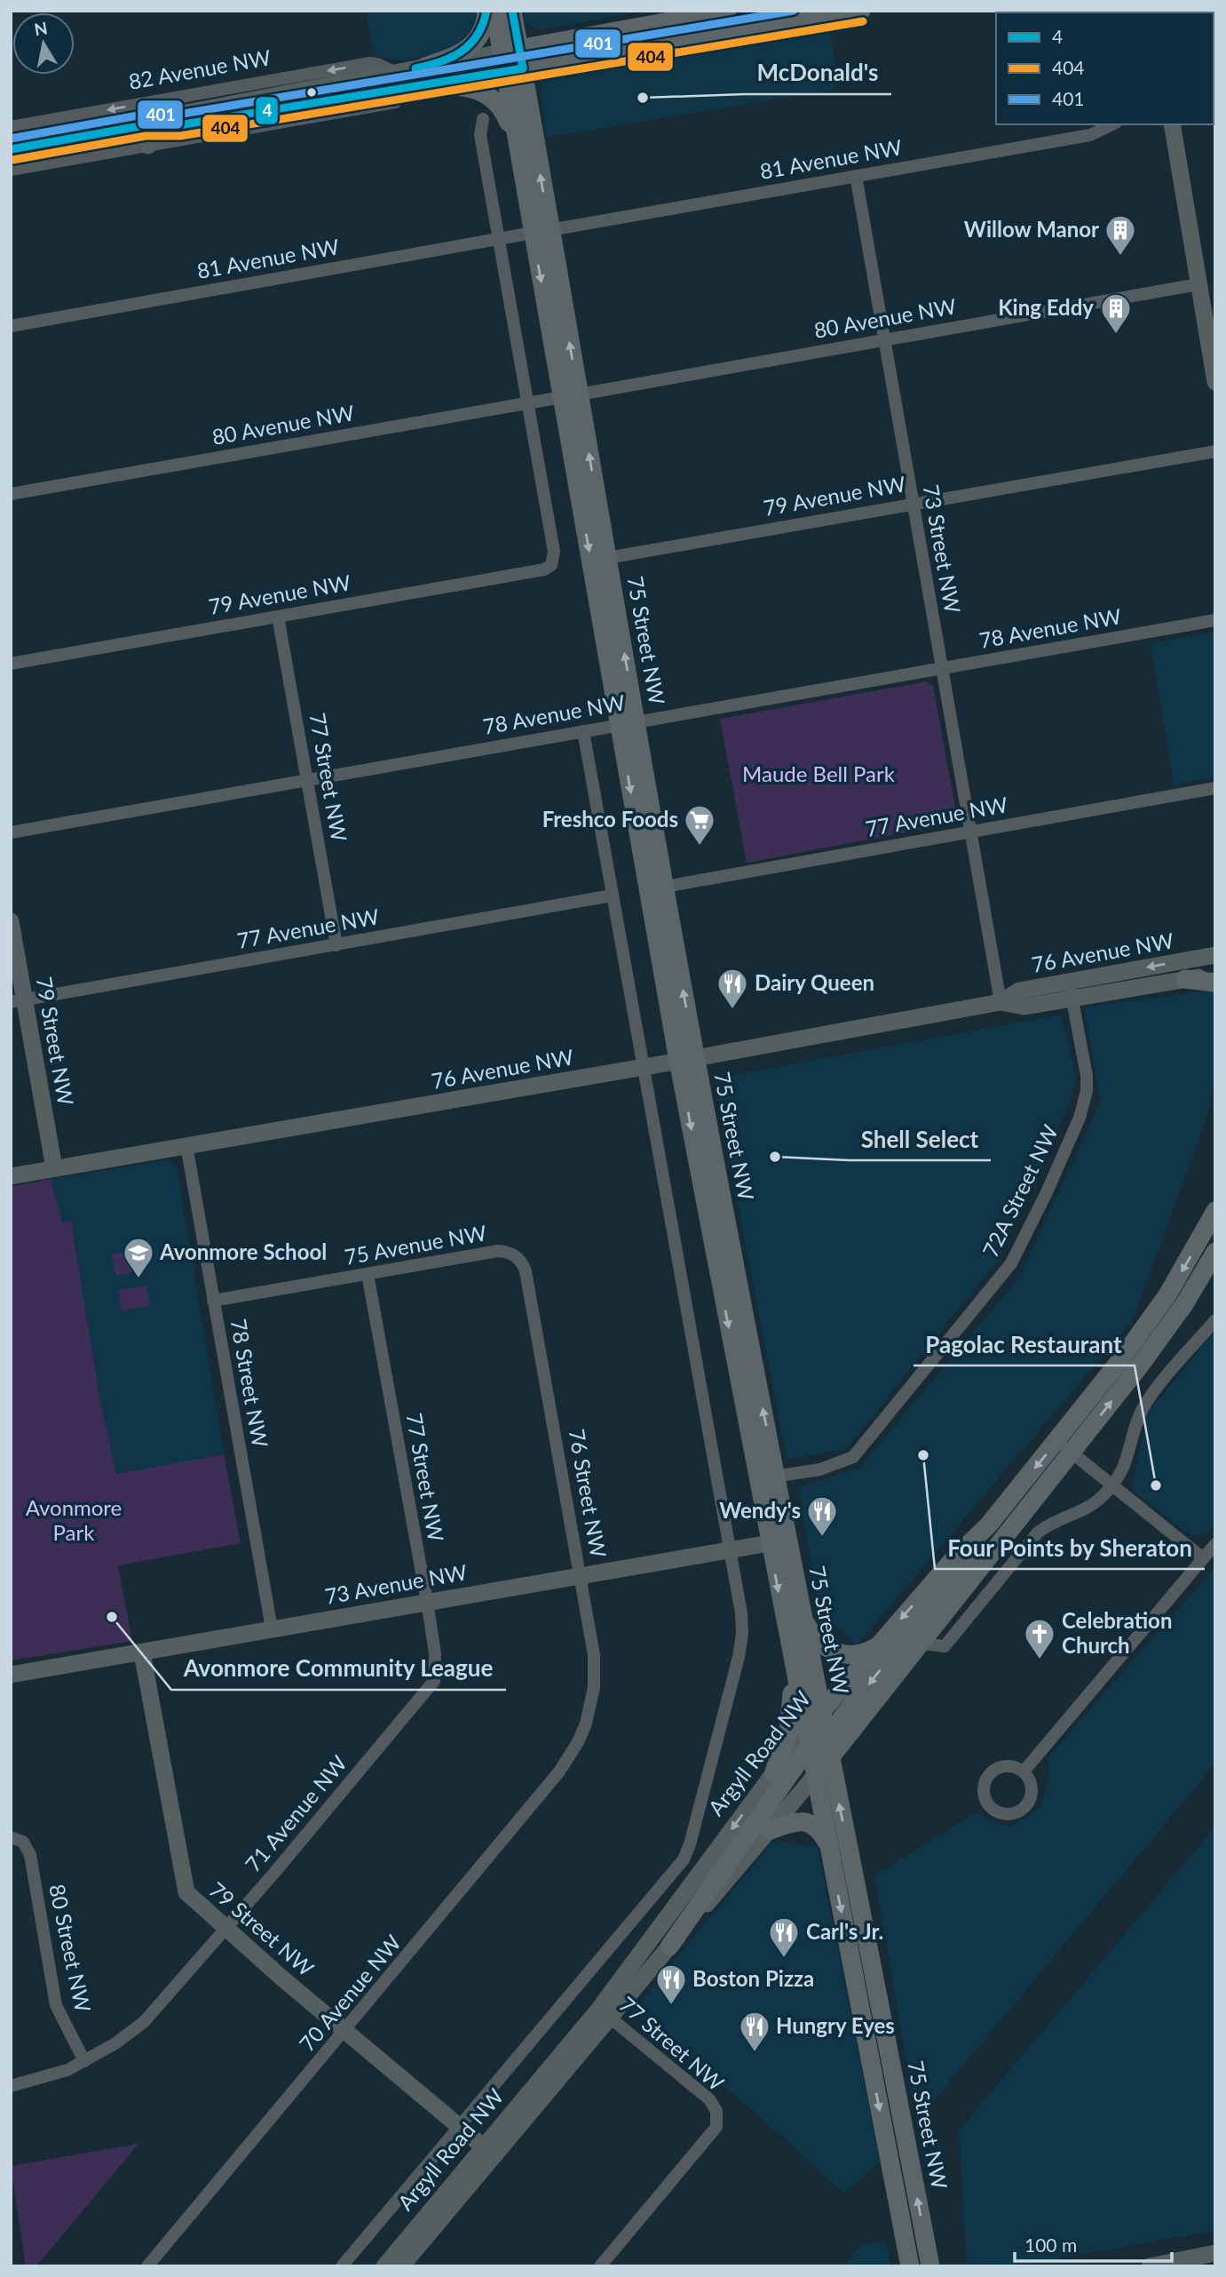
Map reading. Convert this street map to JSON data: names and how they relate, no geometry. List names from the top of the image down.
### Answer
{
  "streets": {
    "main road": ["82 Avenue NW", "75 Street NW", "Argyll Road NW"],
    "street": [
      "81 Avenue NW",
      "80 Avenue NW",
      "79 Avenue NW",
      "73 Street NW",
      "78 Avenue NW",
      "77 Street NW",
      "77 Avenue NW",
      "76 Avenue NW",
      "79 Street NW",
      "72A Street NW",
      "75 Avenue NW",
      "78 Street NW",
      "76 Street NW",
      "73 Avenue NW",
      "71 Avenue NW",
      "80 Street NW",
      "70 Avenue NW"
    ]
  },
  "crossings": [
    ["82 Avenue NW", "75 Street NW"],
    ["81 Avenue NW", "73 Street NW"],
    ["81 Avenue NW", "75 Street NW"],
    ["80 Avenue NW", "79 Avenue NW"],
    ["80 Avenue NW", "73 Street NW"],
    ["80 Avenue NW", "75 Street NW"],
    ["79 Avenue NW", "73 Street NW"],
    ["79 Avenue NW", "75 Street NW"],
    ["79 Avenue NW", "77 Street NW"],
    ["73 Street NW", "78 Avenue NW"],
    ["73 Street NW", "77 Avenue NW"],
    ["73 Street NW", "76 Avenue NW"],
    ["78 Avenue NW", "75 Street NW"],
    ["78 Avenue NW", "77 Street NW"],
    ["75 Street NW", "77 Avenue NW"],
    ["75 Street NW", "76 Avenue NW"],
    ["75 Street NW", "72A Street NW"],
    ["75 Street NW", "73 Avenue NW"],
    ["75 Street NW", "Argyll Road NW"],
    ["77 Street NW", "77 Avenue NW"],
    ["77 Street NW", "75 Avenue NW"],
    ["77 Street NW", "73 Avenue NW"],
    ["77 Street NW", "Argyll Road NW"],
    ["77 Street NW", "71 Avenue NW"],
    ["77 Avenue NW", "79 Street NW"],
    ["76 Avenue NW", "79 Street NW"],
    ["76 Avenue NW", "72A Street NW"],
    ["76 Avenue NW", "78 Street NW"],
    ["79 Street NW", "73 Avenue NW"],
    ["79 Street NW", "Argyll Road NW"],
    ["79 Street NW", "71 Avenue NW"],
    ["79 Street NW", "70 Avenue NW"],
    ["75 Avenue NW", "78 Street NW"],
    ["75 Avenue NW", "76 Street NW"],
    ["78 Street NW", "73 Avenue NW"],
    ["76 Street NW", "73 Avenue NW"],
    ["76 Street NW", "70 Avenue NW"],
    ["73 Avenue NW", "Argyll Road NW"],
    ["71 Avenue NW", "80 Street NW"]
  ],
  "parks": ["Maude Bell Park", "Avonmore Park"],
  "places": {
    "other": [
      "McDonald's",
      "Shell Select",
      "Four Points by Sheraton",
      "Pagolac Restaurant",
      "Avonmore Community League"
    ],
    "building": ["Willow Manor", "King Eddy"],
    "supermarket": ["Freshco Foods"],
    "restaurant": [
      "Dairy Queen",
      "Wendy's",
      "Carl's Jr.",
      "Boston Pizza",
      "Hungry Eyes"
    ],
    "school or university": ["Avonmore School"],
    "church": ["Celebration Church"]
  },
  "lines": ["transit line 4", "transit line 401", "transit line 404"],
  "legend": ["4", "404", "401"],
  "scale_bar": "100 m",
  "north": "top"
}
